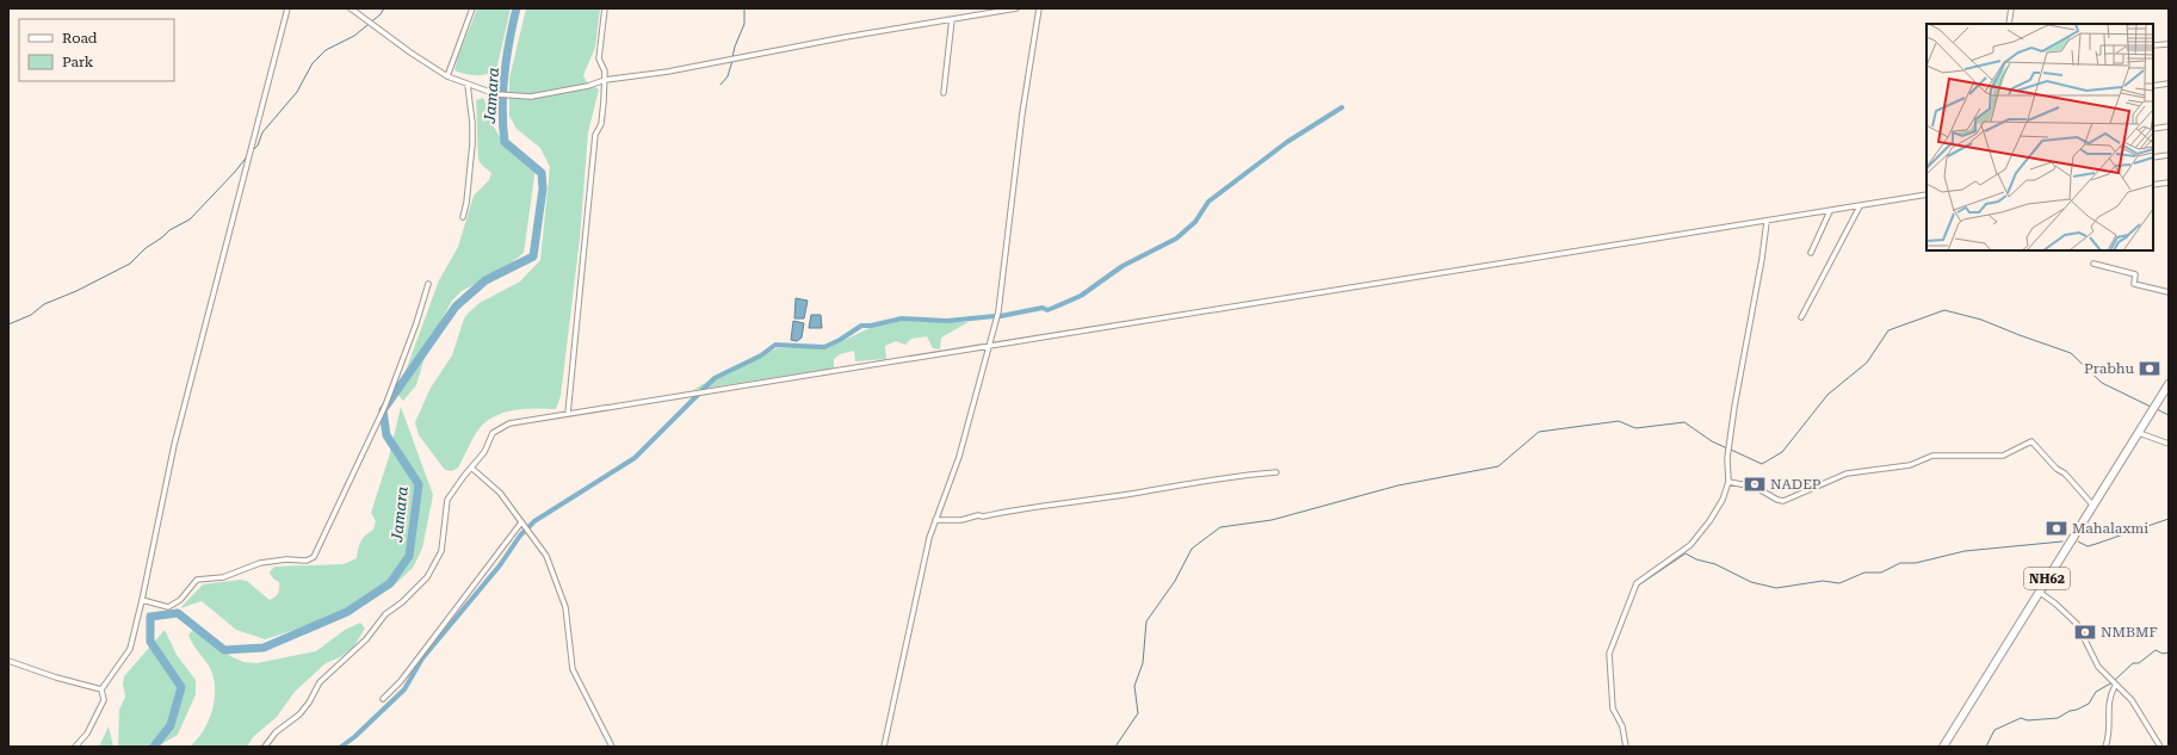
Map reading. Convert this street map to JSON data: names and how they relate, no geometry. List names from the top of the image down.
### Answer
{
  "streets": {
    "main road": ["NH62"]
  },
  "water": ["Jamara"],
  "places": {
    "bank": [
      "Prabhu",
      "NADEP",
      "Mahalaxmi",
      "NMBMF"
    ]
  },
  "legend": ["Road", "Park"]
}
